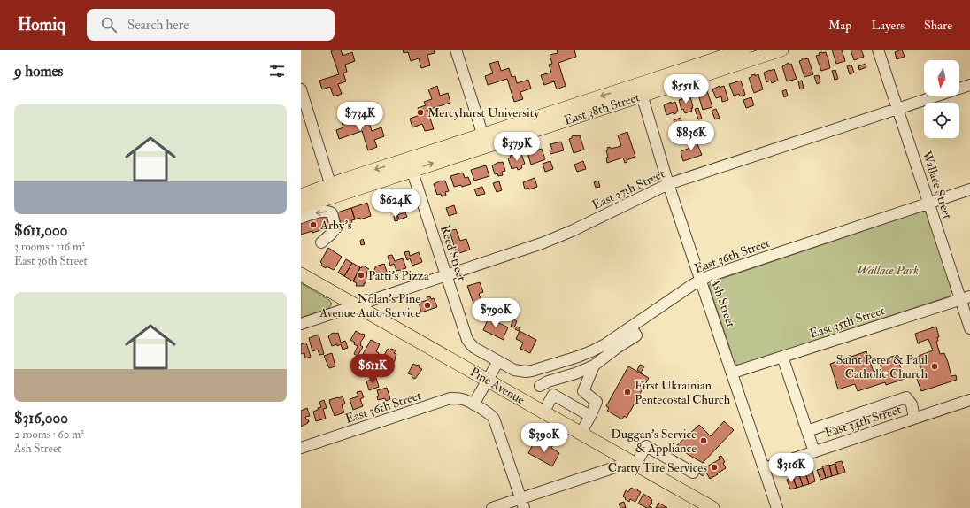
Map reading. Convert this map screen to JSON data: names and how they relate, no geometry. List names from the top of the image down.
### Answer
{
  "streets": {
    "main road": ["East 38th Street", "Pine Avenue"],
    "street": [
      "Wallace Street",
      "East 37th Street",
      "Reed Street",
      "East 36th Street",
      "Ash Street",
      "East 35th Street",
      "East 34th Street"
    ]
  },
  "crossings": [
    ["East 38th Street", "Reed Street"],
    ["East 38th Street", "Ash Street"],
    ["Wallace Street", "East 37th Street"],
    ["Wallace Street", "East 36th Street"],
    ["Wallace Street", "East 35th Street"],
    ["East 37th Street", "Reed Street"],
    ["East 37th Street", "Ash Street"],
    ["East 37th Street", "Pine Avenue"],
    ["Reed Street", "East 36th Street"],
    ["East 36th Street", "Ash Street"],
    ["Ash Street", "East 35th Street"],
    ["Ash Street", "East 34th Street"]
  ],
  "parks": ["Wallace Park"],
  "places": [
    "Mercyhurst University",
    "Arby's",
    "Patti's Pizza",
    "Nolan's Pine Avenue Auto Service",
    "Saint Peter & Paul Catholic Church",
    "First Ukrainian Pentecostal Church",
    "Duggan's Service & Appliance",
    "Cratty Tire Services"
  ],
  "north": "bottom",
  "page": {
    "header": "Homiq",
    "search": "Search here",
    "nav": ["Map", "Layers", "Share"],
    "heading": "9 homes",
    "price": [
      "$551K",
      "$734K",
      "$836K",
      "$379K",
      "$624K",
      "$790K",
      "$611K",
      "$390K",
      "$316K"
    ],
    "list": [
      {
        "name": "$611,000",
        "note": "3 rooms · 116 m² · East 36th Street"
      },
      {
        "name": "$316,000",
        "note": "2 rooms · 60 m² · Ash Street"
      }
    ]
  }
}
